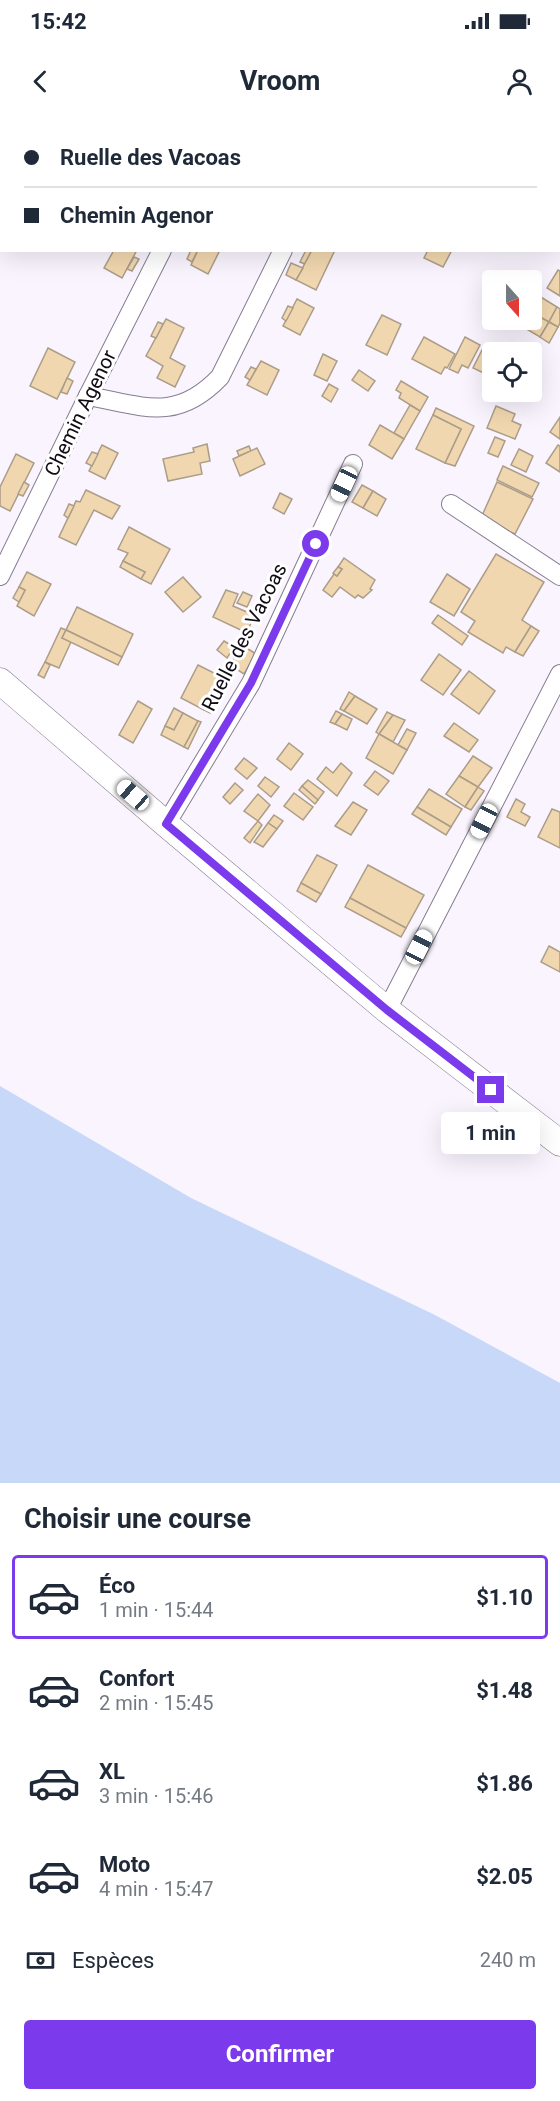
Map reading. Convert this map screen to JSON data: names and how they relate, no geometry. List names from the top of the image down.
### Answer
{
  "streets": {
    "street": ["Chemin Agenor", "Ruelle des Vacoas"]
  },
  "north": "bottom",
  "page": {
    "status": "15:42",
    "header": "Vroom",
    "banner": ["Ruelle des Vacoas", "Chemin Agenor"],
    "bubble": "1 min",
    "heading": "Choisir une course",
    "list": [
      {
        "name": "Éco",
        "note": "1 min · 15:44",
        "value": "$1.10"
      },
      {
        "name": "Confort",
        "note": "2 min · 15:45",
        "value": "$1.48"
      },
      {
        "name": "XL",
        "note": "3 min · 15:46",
        "value": "$1.86"
      },
      {
        "name": "Moto",
        "note": "4 min · 15:47",
        "value": "$2.05"
      }
    ],
    "pay": ["Espèces", "240 m"],
    "buttons": "Confirmer"
  }
}
